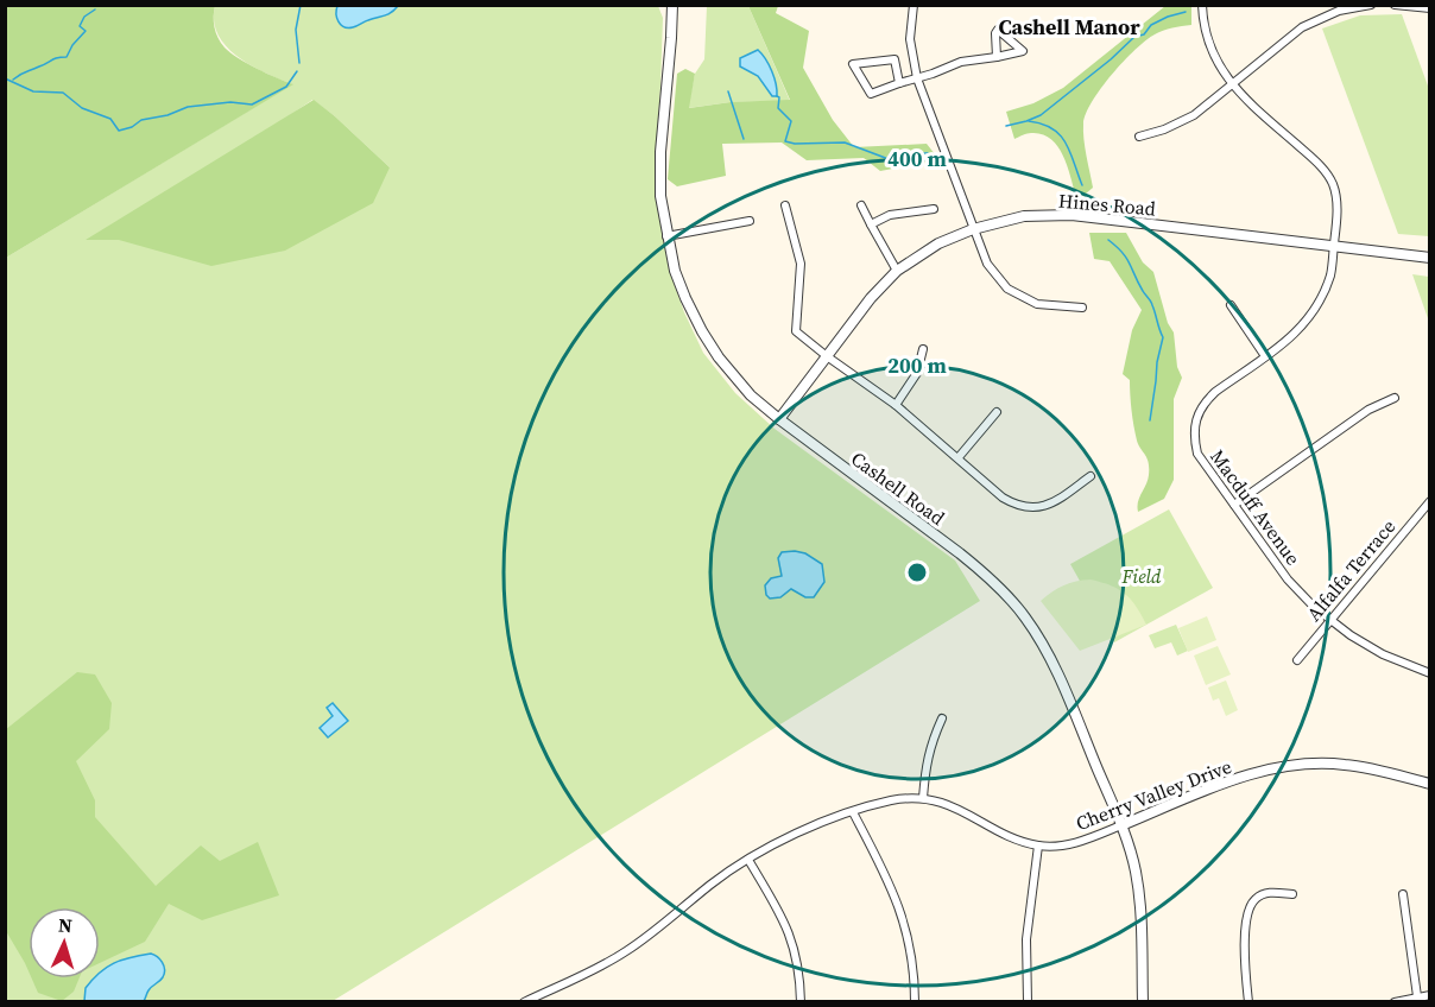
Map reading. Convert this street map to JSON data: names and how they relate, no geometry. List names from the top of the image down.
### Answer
{
  "streets": {
    "street": [
      "Hines Road",
      "Cashell Road",
      "Macduff Avenue",
      "Alfalfa Terrace",
      "Cherry Valley Drive"
    ]
  },
  "crossings": [
    ["Hines Road", "Cashell Road"],
    ["Hines Road", "Macduff Avenue"],
    ["Cashell Road", "Cherry Valley Drive"],
    ["Macduff Avenue", "Alfalfa Terrace"]
  ],
  "districts": ["Cashell Manor"],
  "parks": ["Field"],
  "north": "top",
  "rings": ["400 m", "200 m"]
}
